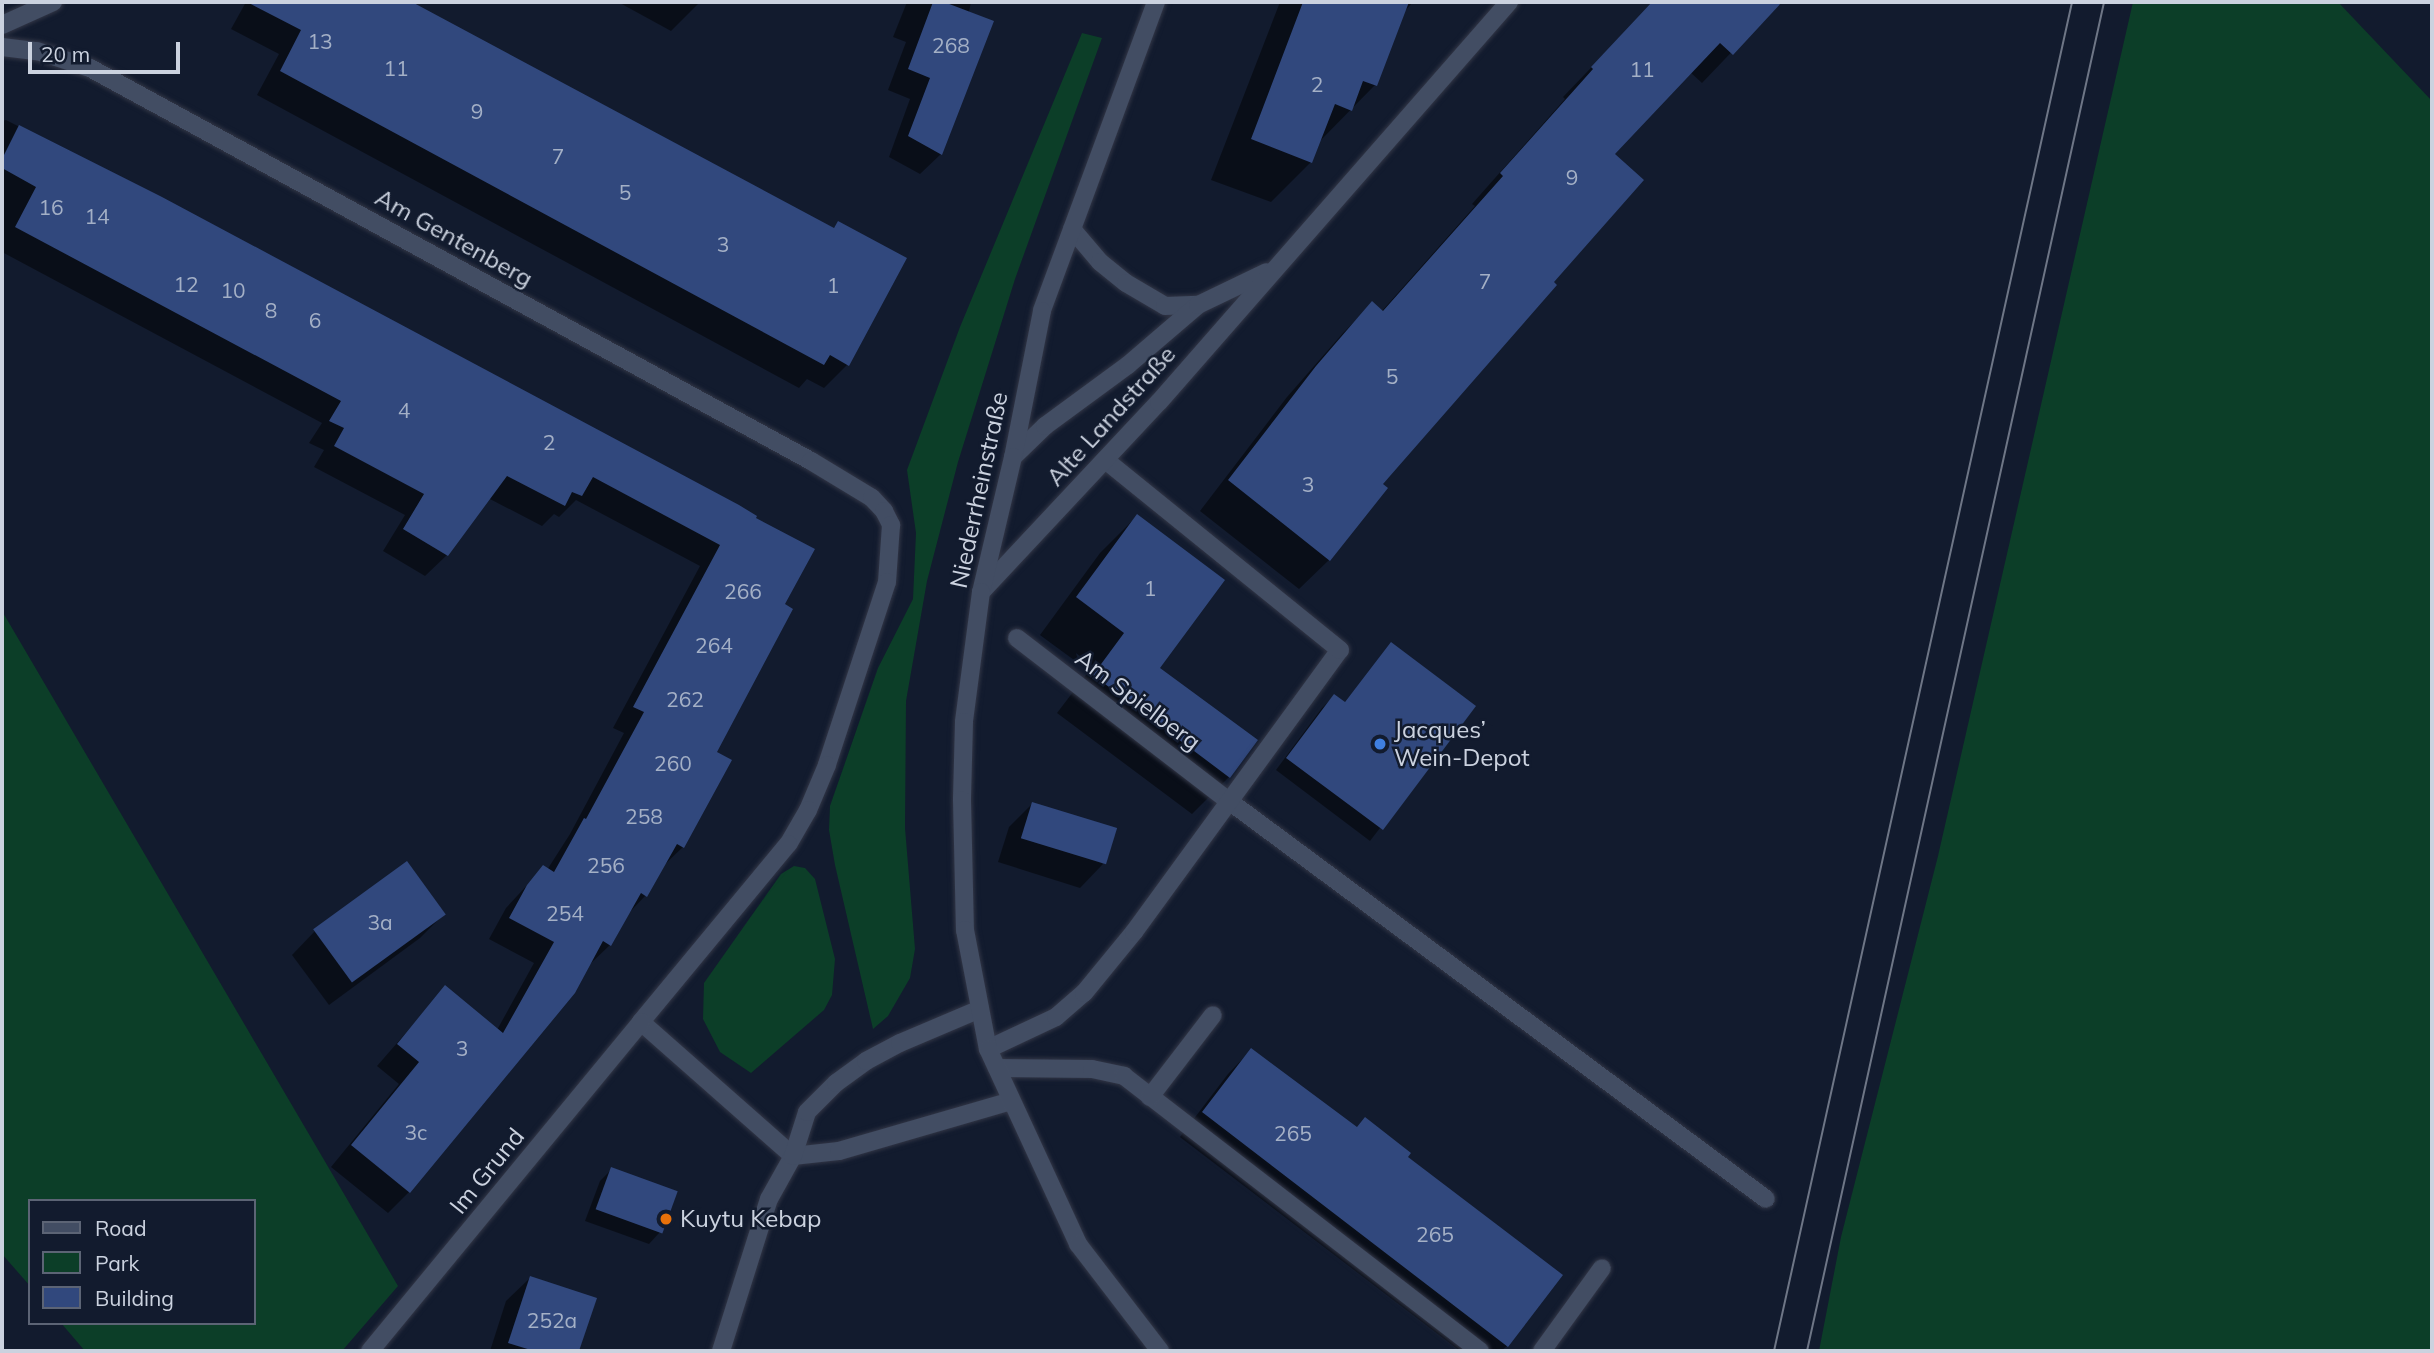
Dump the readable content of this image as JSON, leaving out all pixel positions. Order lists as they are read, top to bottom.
{
  "streets": {
    "street": [
      "Am Gentenberg",
      "Alte Landstraße",
      "Niederrheinstraße",
      "Am Spielberg",
      "Im Grund"
    ]
  },
  "crossings": [
    ["Am Gentenberg", "Im Grund"],
    ["Alte Landstraße", "Niederrheinstraße"]
  ],
  "places": ["Jacques’ Wein-Depot", "Kuytu Kebap"],
  "house_numbers": [
    "13",
    "268",
    "11",
    "11",
    "2",
    "9",
    "7",
    "9",
    "5",
    "16",
    "14",
    "3",
    "7",
    "12",
    "1",
    "10",
    "8",
    "6",
    "5",
    "4",
    "2",
    "3",
    "1",
    "266",
    "264",
    "262",
    "260",
    "258",
    "256",
    "254",
    "3a",
    "3",
    "3c",
    "265",
    "265",
    "252a"
  ],
  "legend": ["Road", "Park", "Building"],
  "scale_bar": "20 m"
}
